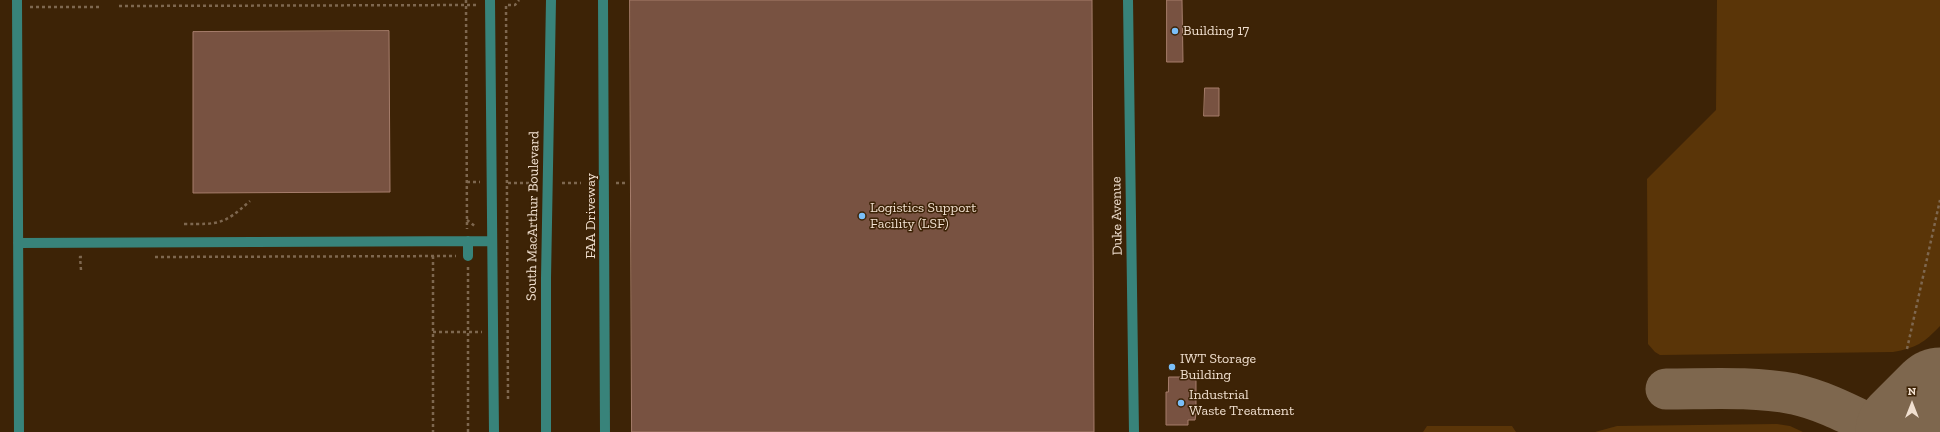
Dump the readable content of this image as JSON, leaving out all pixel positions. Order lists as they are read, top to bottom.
{
  "streets": {
    "street": ["South MacArthur Boulevard", "FAA Driveway", "Duke Avenue"]
  },
  "places": [
    "Building 17",
    "Logistics Support Facility (LSF)",
    "IWT Storage Building",
    "Industrial Waste Treatment"
  ],
  "north": "top"
}
